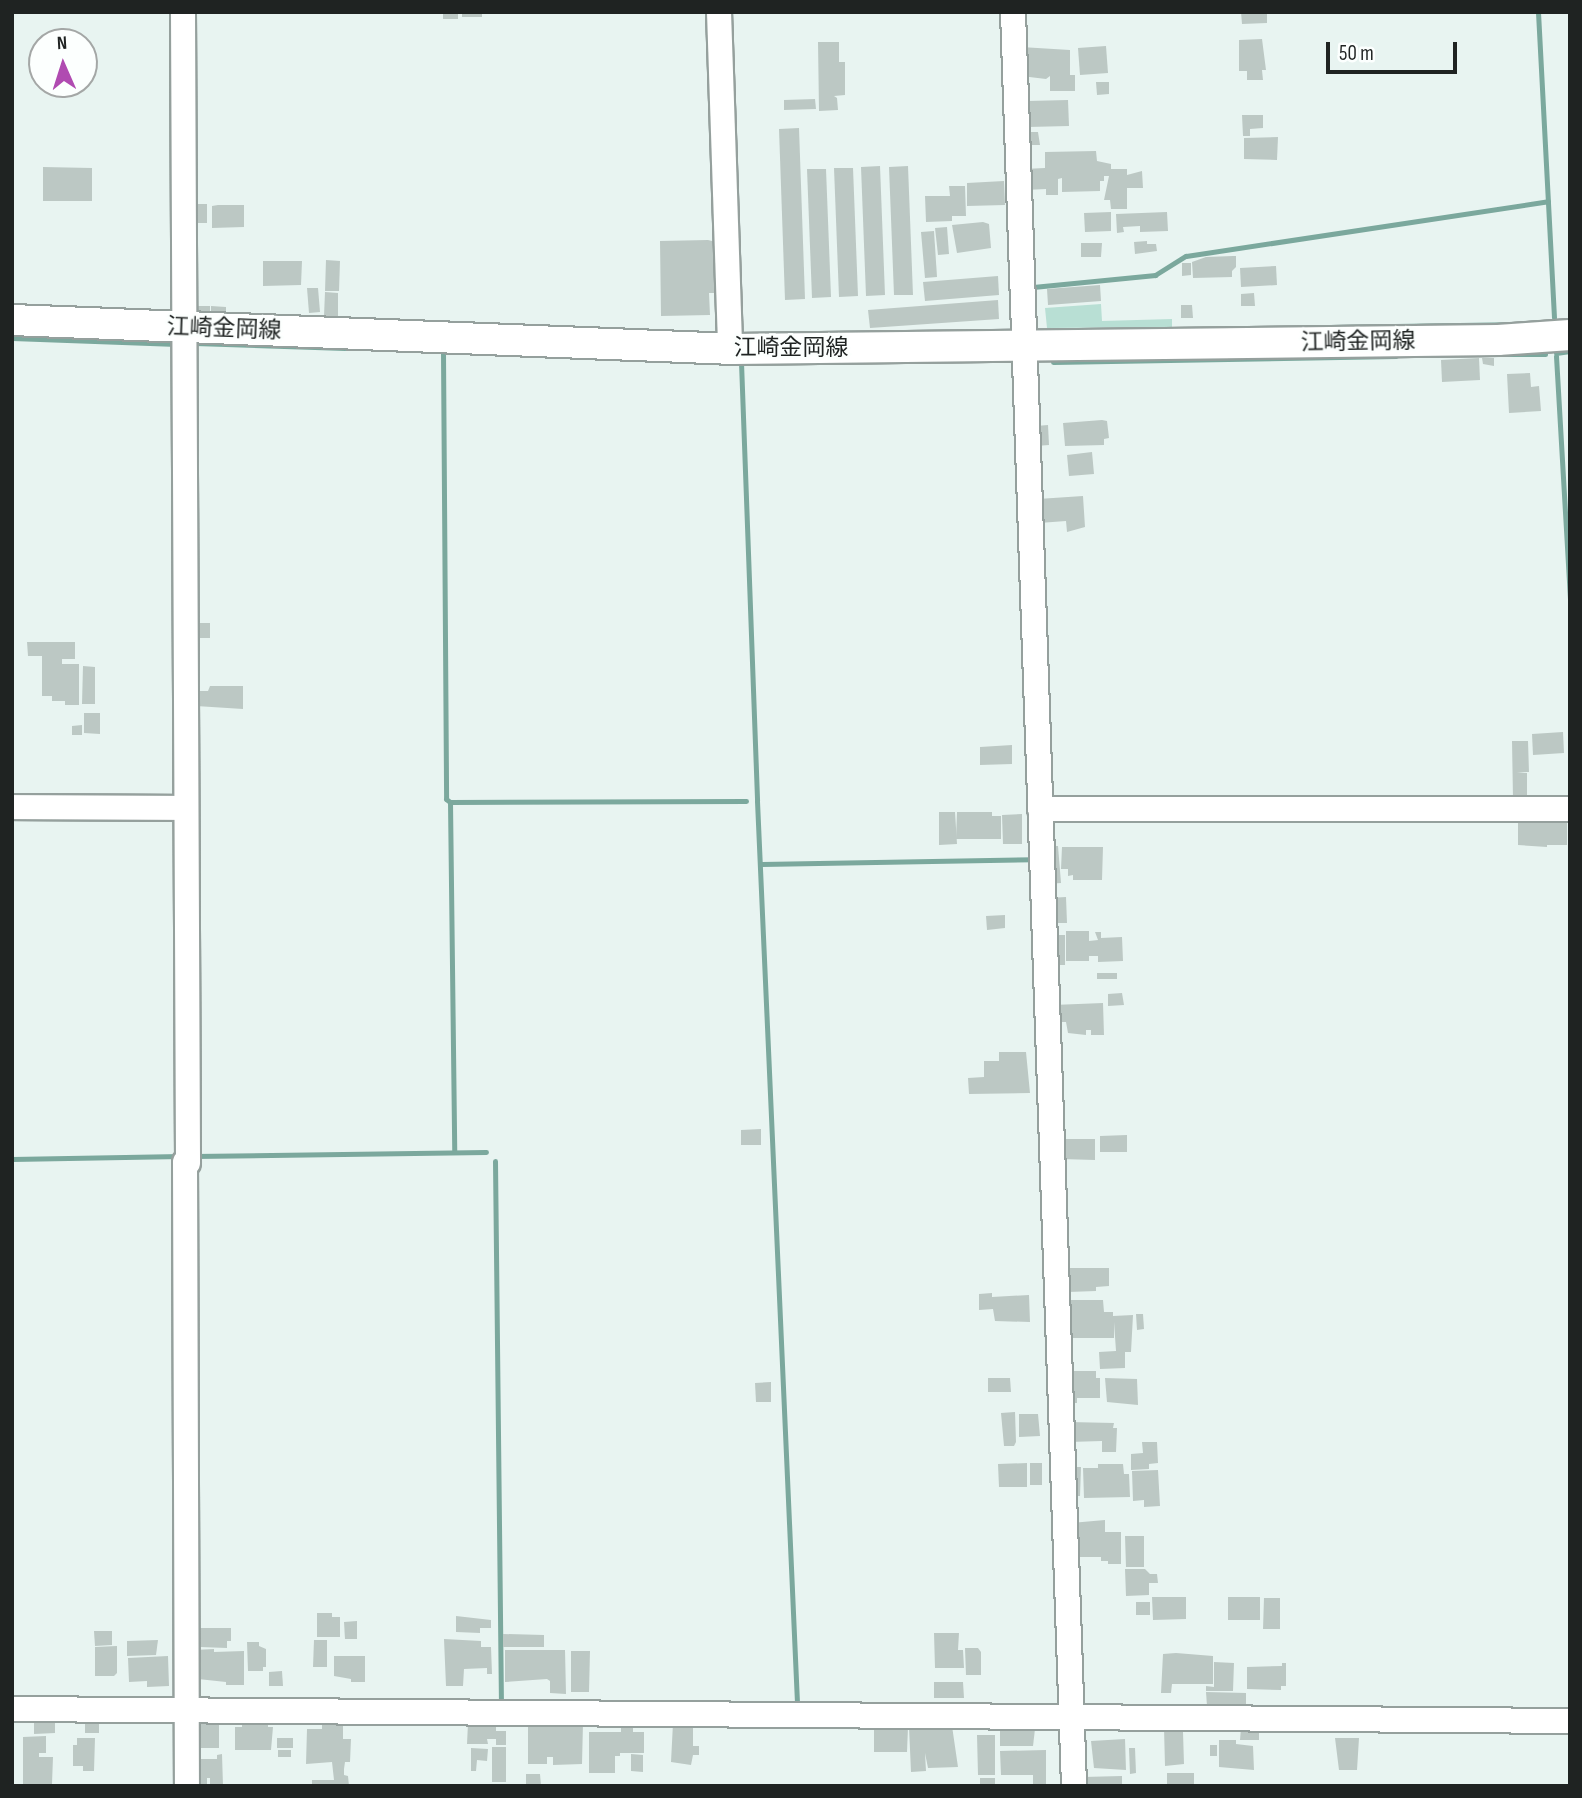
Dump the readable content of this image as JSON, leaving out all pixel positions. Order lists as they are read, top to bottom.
{
  "streets": {
    "main road": ["江崎金岡線"]
  },
  "scale_bar": "50 m",
  "north": "top"
}
